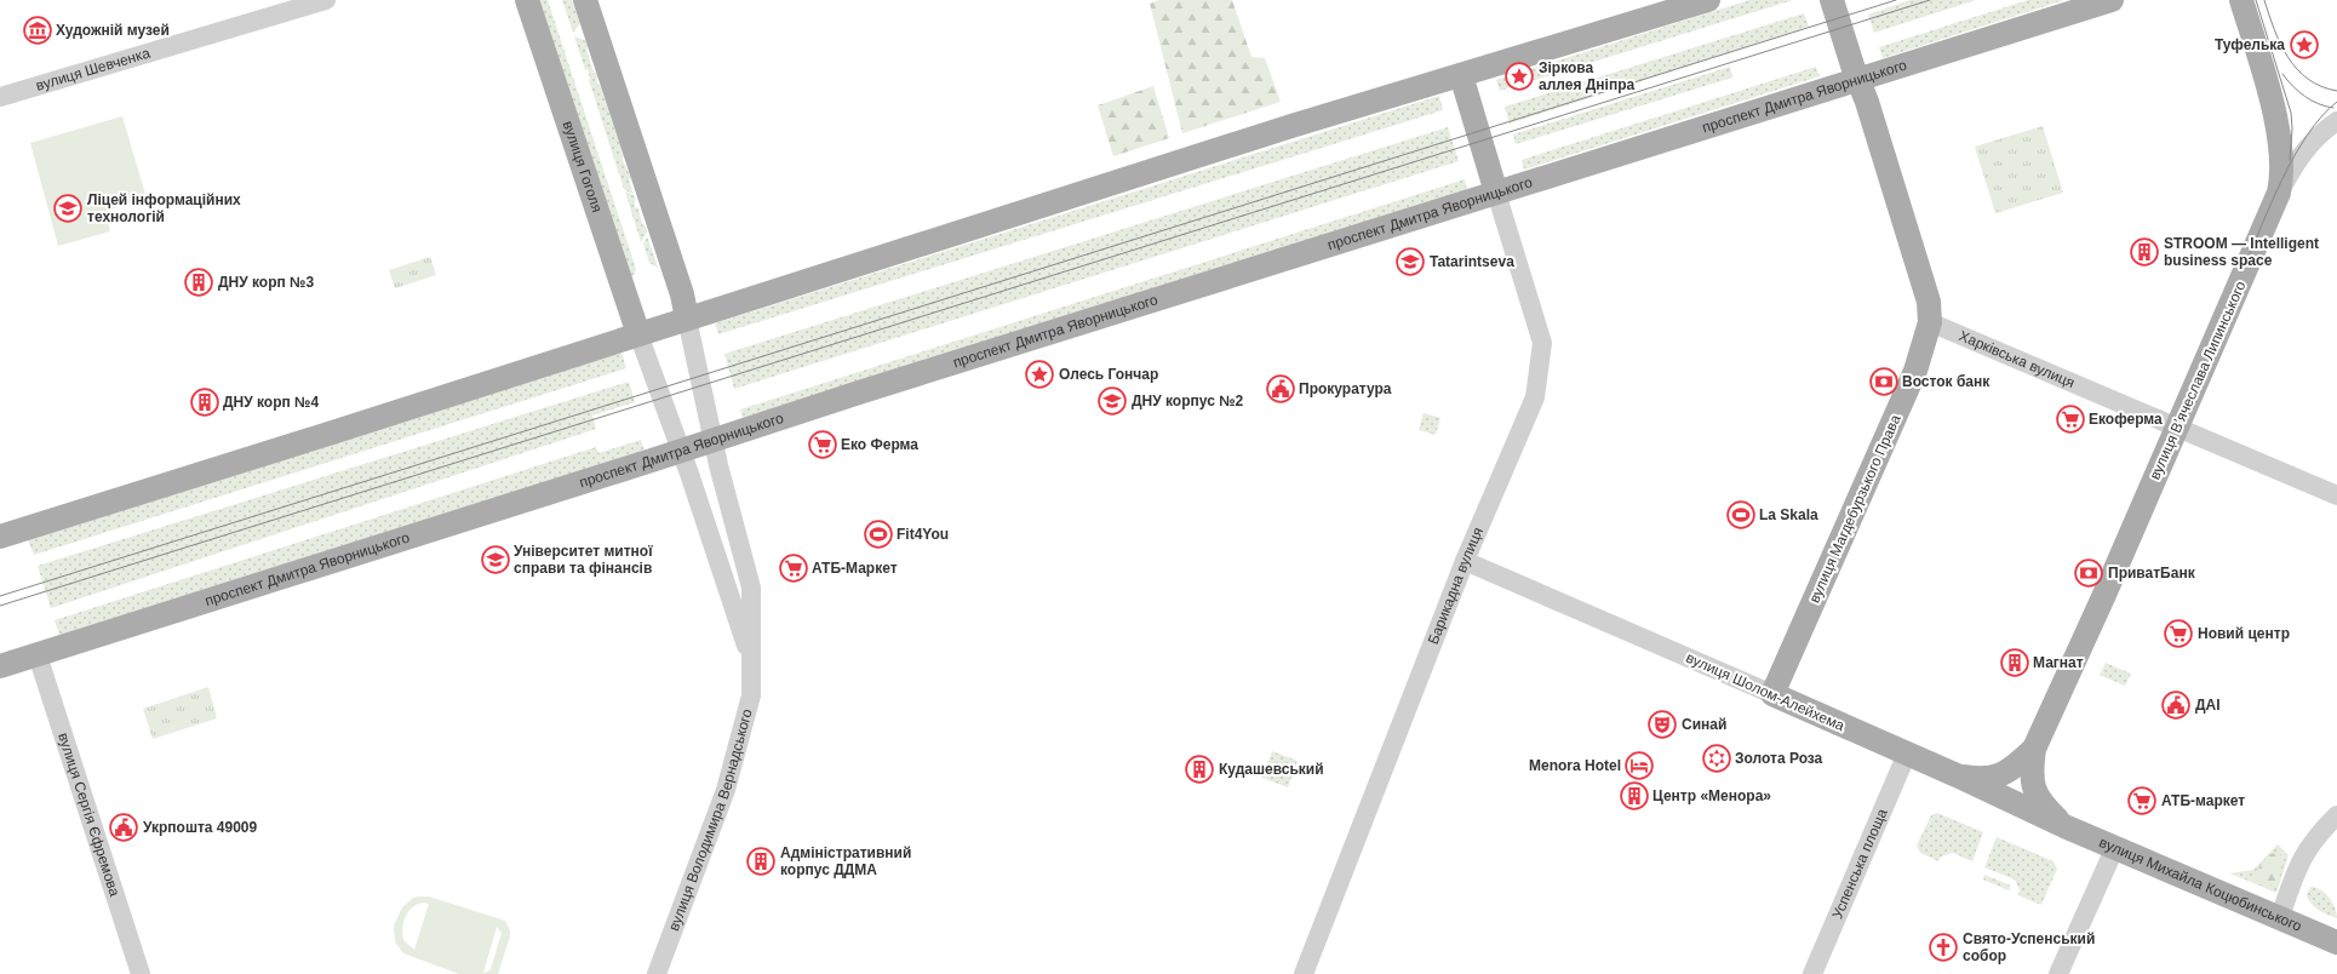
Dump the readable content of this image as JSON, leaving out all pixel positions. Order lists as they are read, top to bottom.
{
  "streets": {
    "main road": [
      "проспект Дмитра Яворницького",
      "вулиця Гоголя",
      "вулиця Вʼячеслава Липинського",
      "вулиця Магдебурзького Права",
      "вулиця Шолом-Алейхема",
      "вулиця Михайла Коцюбинського"
    ],
    "street": [
      "вулиця Шевченка",
      "Харківська вулиця",
      "Барикадна вулиця",
      "вулиця Сергія Єфремова",
      "вулиця Володимира Вернадського",
      "Успенська площа"
    ]
  },
  "crossings": [
    ["проспект Дмитра Яворницького", "Барикадна вулиця"],
    ["проспект Дмитра Яворницького", "вулиця Сергія Єфремова"],
    ["проспект Дмитра Яворницького", "вулиця Володимира Вернадського"],
    ["вулиця Гоголя", "вулиця Володимира Вернадського"],
    ["Харківська вулиця", "вулиця Вʼячеслава Липинського"],
    ["Харківська вулиця", "вулиця Магдебурзького Права"],
    ["вулиця Вʼячеслава Липинського", "вулиця Шолом-Алейхема"],
    ["вулиця Вʼячеслава Липинського", "вулиця Михайла Коцюбинського"],
    ["вулиця Магдебурзького Права", "вулиця Шолом-Алейхема"],
    ["Барикадна вулиця", "вулиця Шолом-Алейхема"],
    ["вулиця Шолом-Алейхема", "Успенська площа"],
    ["вулиця Шолом-Алейхема", "вулиця Михайла Коцюбинського"]
  ],
  "places": {
    "museum": ["Художній музей"],
    "place": ["Туфелька", "Зіркова аллея Дніпра", "Олесь Гончар"],
    "school or university": [
      "Ліцей інформаційних технологій",
      "Tatarintseva",
      "ДНУ корпус №2",
      "Університет митної справи та фінансів"
    ],
    "building": [
      "STROOM — Intelligent business space",
      "ДНУ корп №3",
      "ДНУ корп №4",
      "Магнат",
      "Кудашевський",
      "Центр «Менора»",
      "Адміністративний корпус ДДМА"
    ],
    "bank": ["Восток банк", "ПриватБанк"],
    "public building": ["Прокуратура", "ДАІ", "Укрпошта 49009"],
    "supermarket": [
      "Екоферма",
      "Еко Ферма",
      "АТБ-Маркет",
      "Новий центр",
      "АТБ-маркет"
    ],
    "sports": ["La Skala", "Fit4You"],
    "theatre": ["Синай"],
    "synagogue": ["Золота Роза"],
    "hotel": ["Menora Hotel"],
    "church": ["Свято-Успенський собор"]
  }
}
